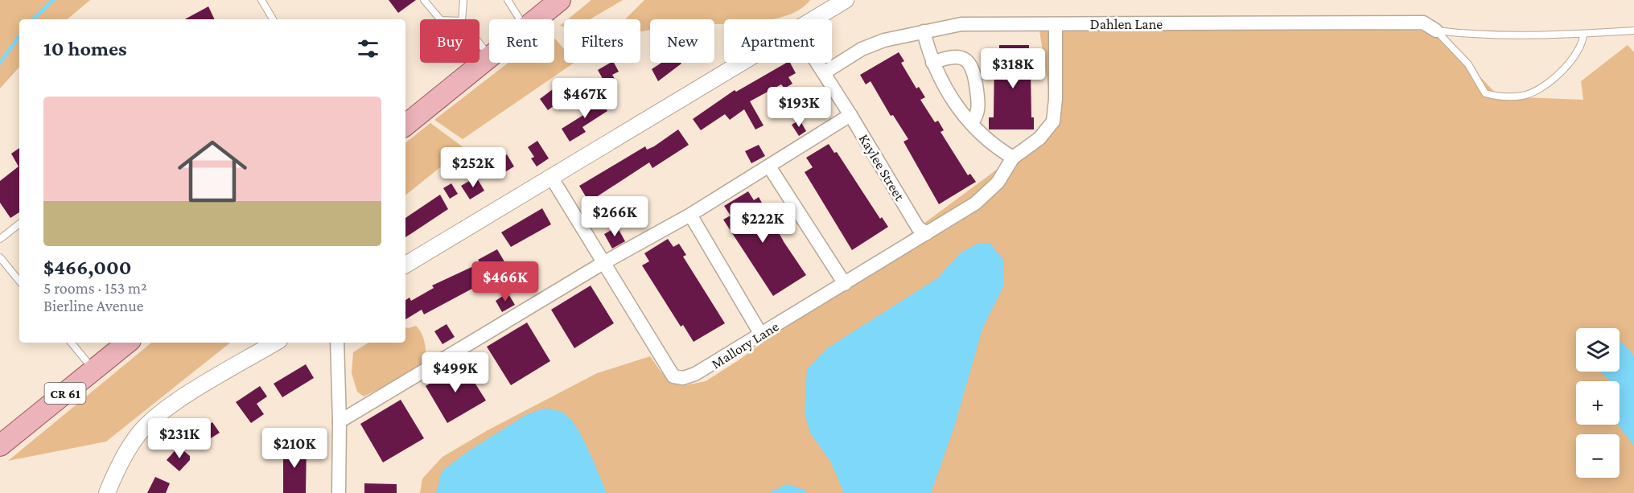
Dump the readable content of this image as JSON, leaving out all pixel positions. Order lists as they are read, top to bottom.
{
  "streets": {
    "main road": ["CR 61"],
    "street": ["Dahlen Lane", "Kaylee Street", "Mallory Lane"]
  },
  "crossings": [
    ["Dahlen Lane", "Kaylee Street"],
    ["Kaylee Street", "Mallory Lane"]
  ],
  "page": {
    "chip": [
      "Buy",
      "Rent",
      "Filters",
      "New",
      "Apartment"
    ],
    "heading": "10 homes",
    "price": [
      "$318K",
      "$467K",
      "$193K",
      "$252K",
      "$266K",
      "$222K",
      "$466K",
      "$499K",
      "$231K",
      "$210K"
    ],
    "list": [
      {
        "name": "$466,000",
        "note": "5 rooms · 153 m² · Bierline Avenue"
      }
    ],
    "map_buttons": ["+", "−"]
  }
}
